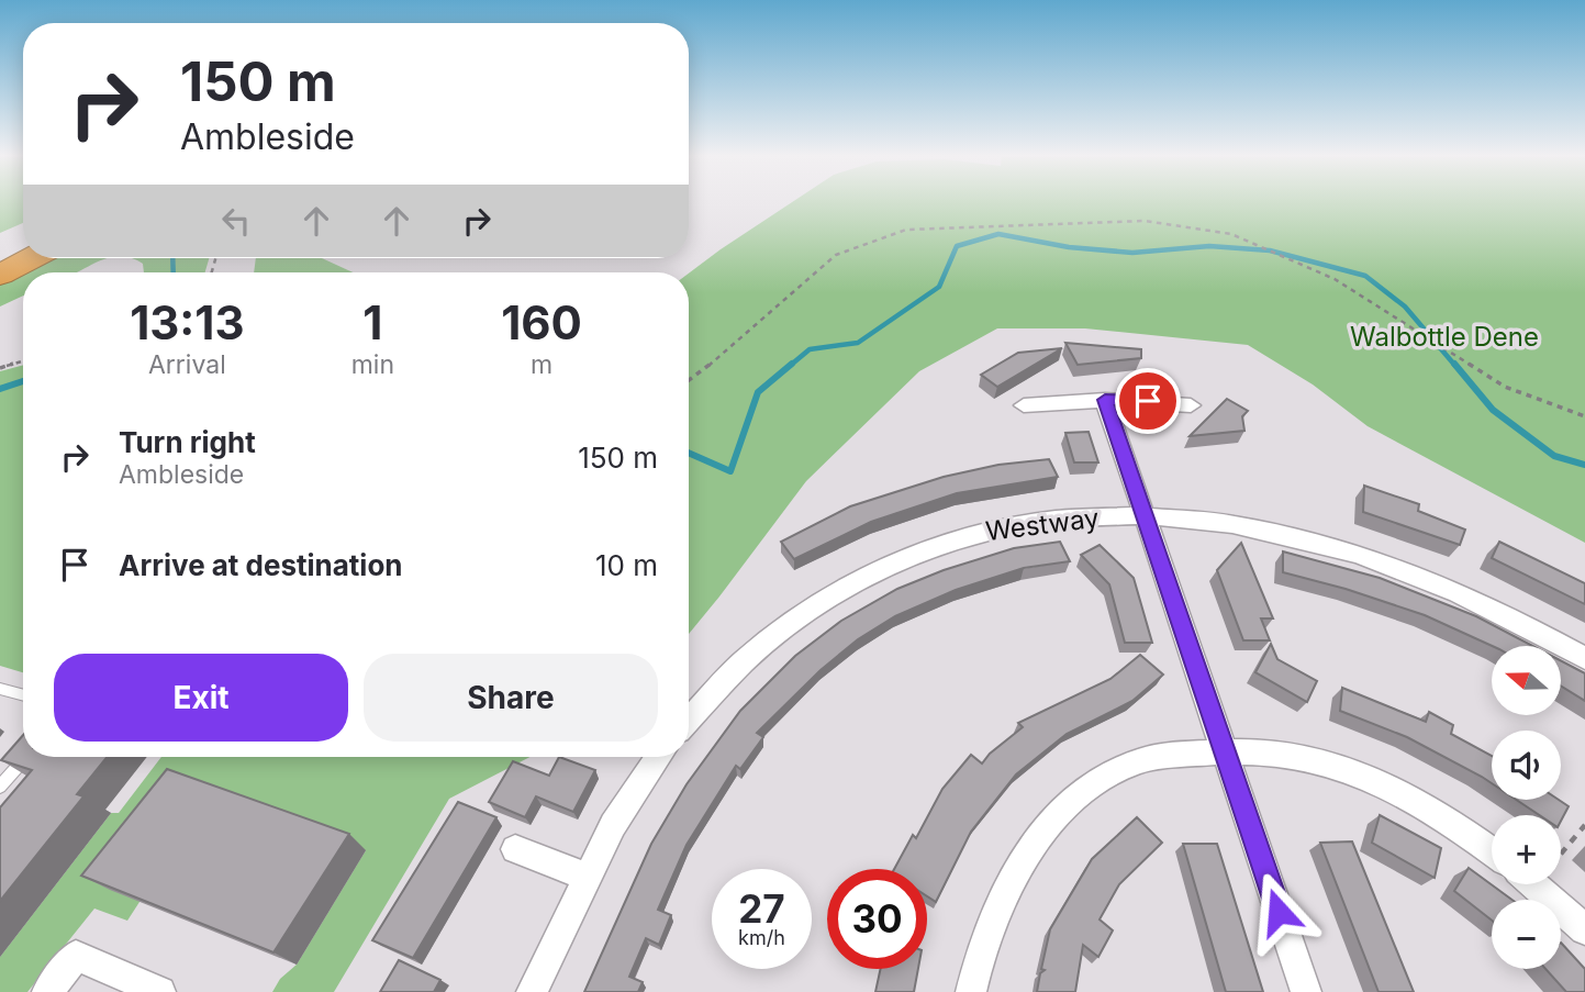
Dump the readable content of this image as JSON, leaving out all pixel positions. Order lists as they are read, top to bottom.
{
  "streets": {
    "street": ["Westway"]
  },
  "parks": ["Walbottle Dene"],
  "north": "left",
  "page": {
    "turn": ["150 m", "Ambleside"],
    "eta": [
      "13:13",
      "Arrival",
      "1",
      "min",
      "160",
      "m"
    ],
    "list": [
      {
        "name": "Turn right",
        "note": "Ambleside",
        "value": "150 m"
      },
      {
        "name": "Arrive at destination",
        "value": "10 m"
      }
    ],
    "buttons": ["Exit", "Share"],
    "map_buttons": ["+", "−"],
    "speed": "27 km/h",
    "limit": "30"
  }
}
